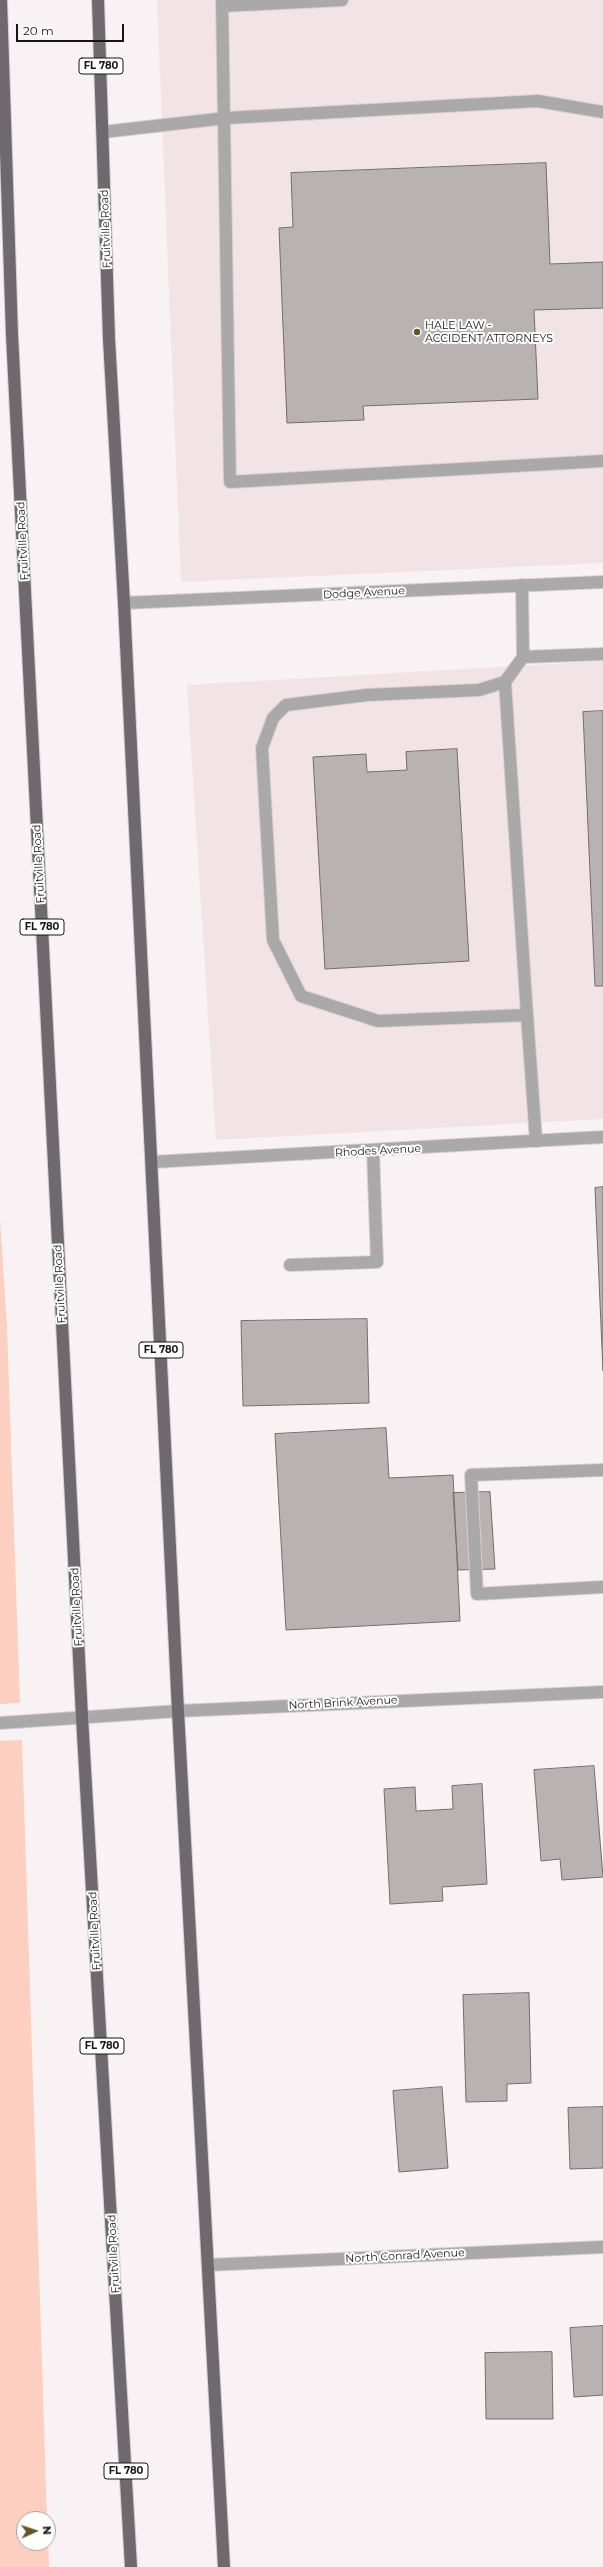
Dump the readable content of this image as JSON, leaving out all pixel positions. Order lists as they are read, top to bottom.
{
  "streets": {
    "main road": ["FL 780", "Fruitville Road"],
    "street": [
      "Dodge Avenue",
      "Rhodes Avenue",
      "North Brink Avenue",
      "North Conrad Avenue"
    ]
  },
  "crossings": [
    ["Fruitville Road", "Dodge Avenue"],
    ["Fruitville Road", "Rhodes Avenue"],
    ["Fruitville Road", "North Brink Avenue"],
    ["Fruitville Road", "North Conrad Avenue"]
  ],
  "places": ["HALE LAW - ACCIDENT ATTORNEYS"],
  "scale_bar": "20 m",
  "north": "right"
}
